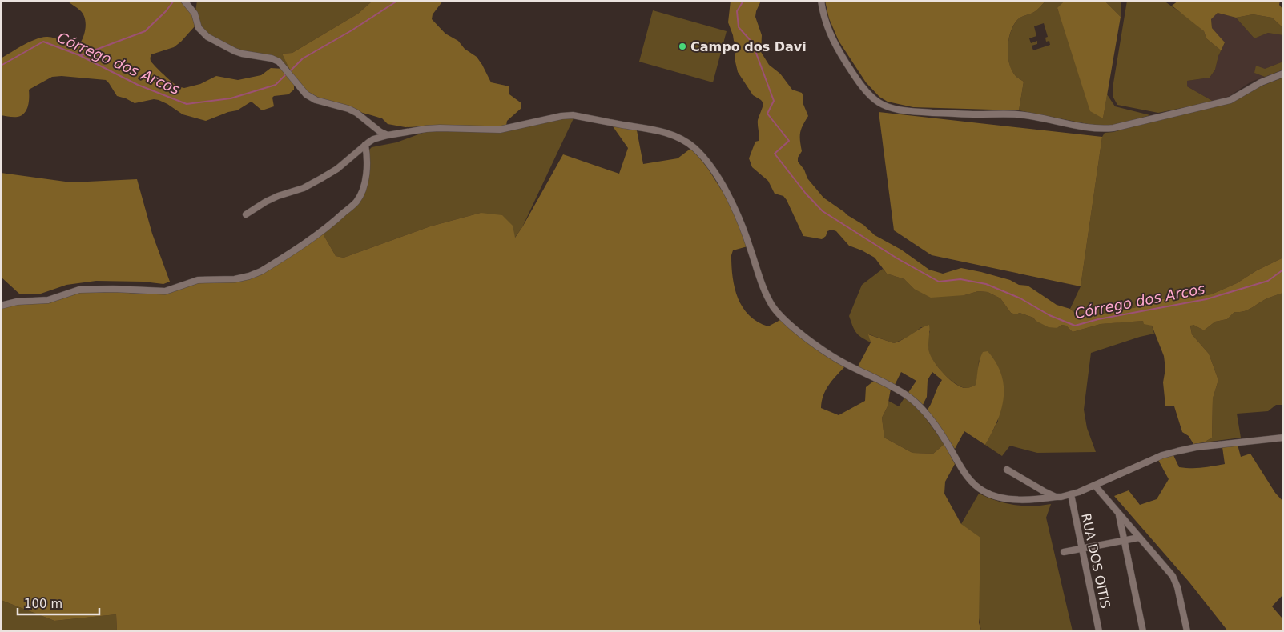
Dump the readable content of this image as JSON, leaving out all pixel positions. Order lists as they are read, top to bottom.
{
  "streets": {
    "street": ["RUA DOS OITIS"]
  },
  "water": ["Córrego dos Arcos"],
  "places": ["Campo dos Davi"],
  "scale_bar": "100 m"
}
